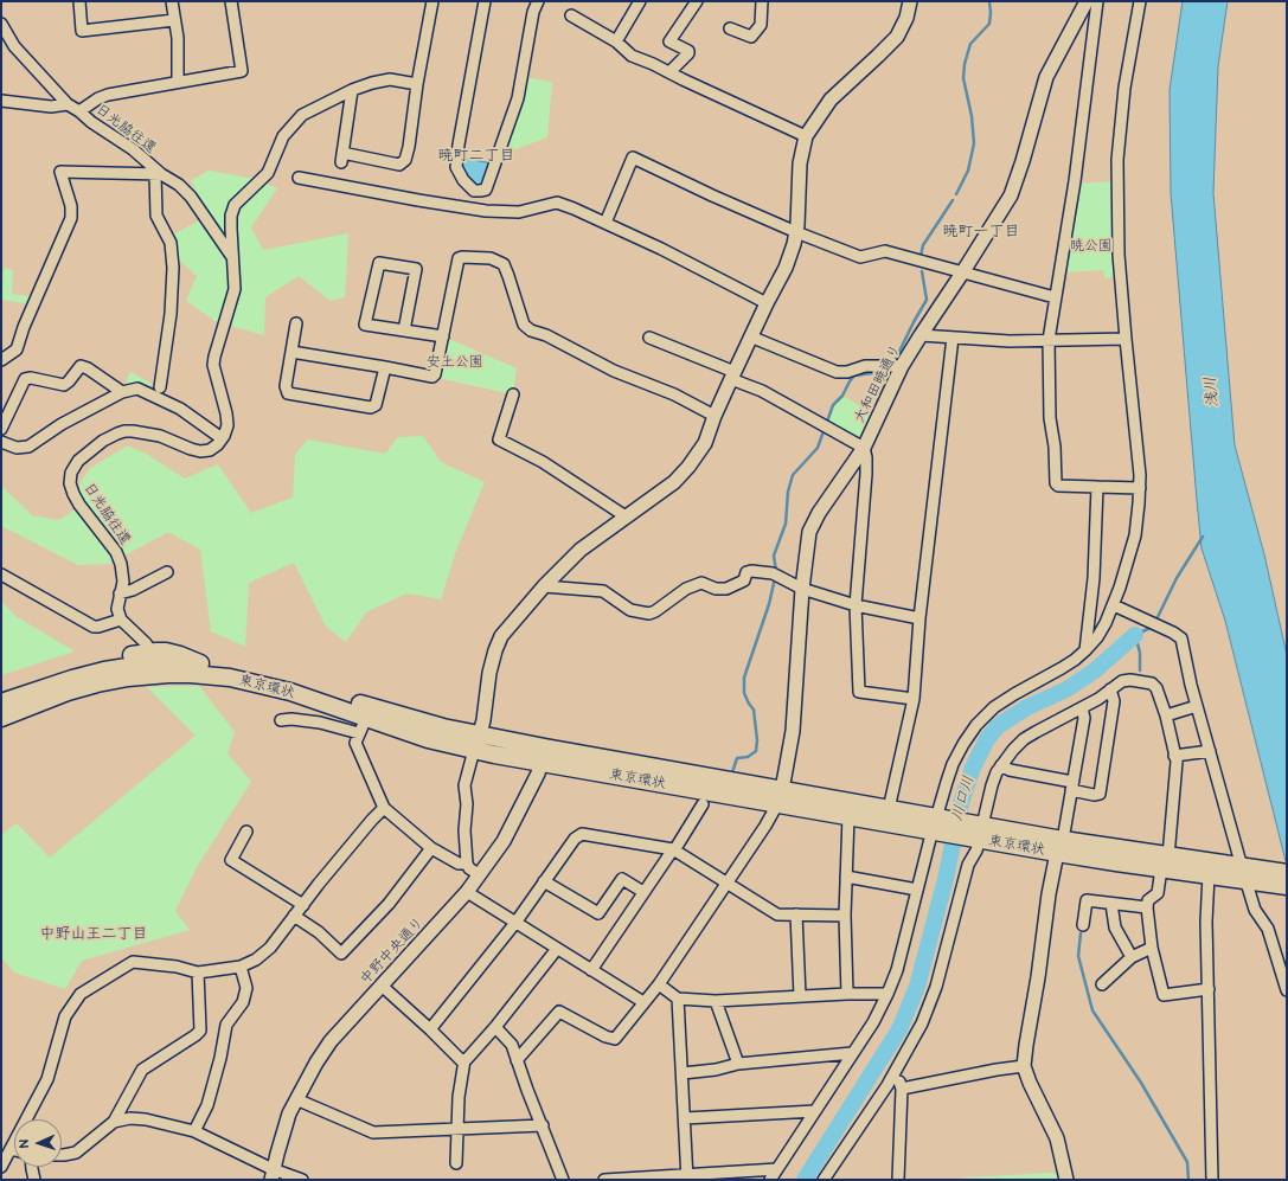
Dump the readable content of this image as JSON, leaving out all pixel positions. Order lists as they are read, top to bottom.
{
  "streets": {
    "highway": ["東京環状"],
    "street": ["日光脇往還", "大和田暁通り", "中野中央通り"]
  },
  "crossings": [
    ["大和田暁通り", "東京環状"],
    ["東京環状", "中野中央通り"]
  ],
  "districts": ["暁町二丁目", "暁町一丁目", "中野山王二丁目"],
  "water": ["浅川", "川口川"],
  "parks": ["暁公園", "安土公園"],
  "north": "left"
}
